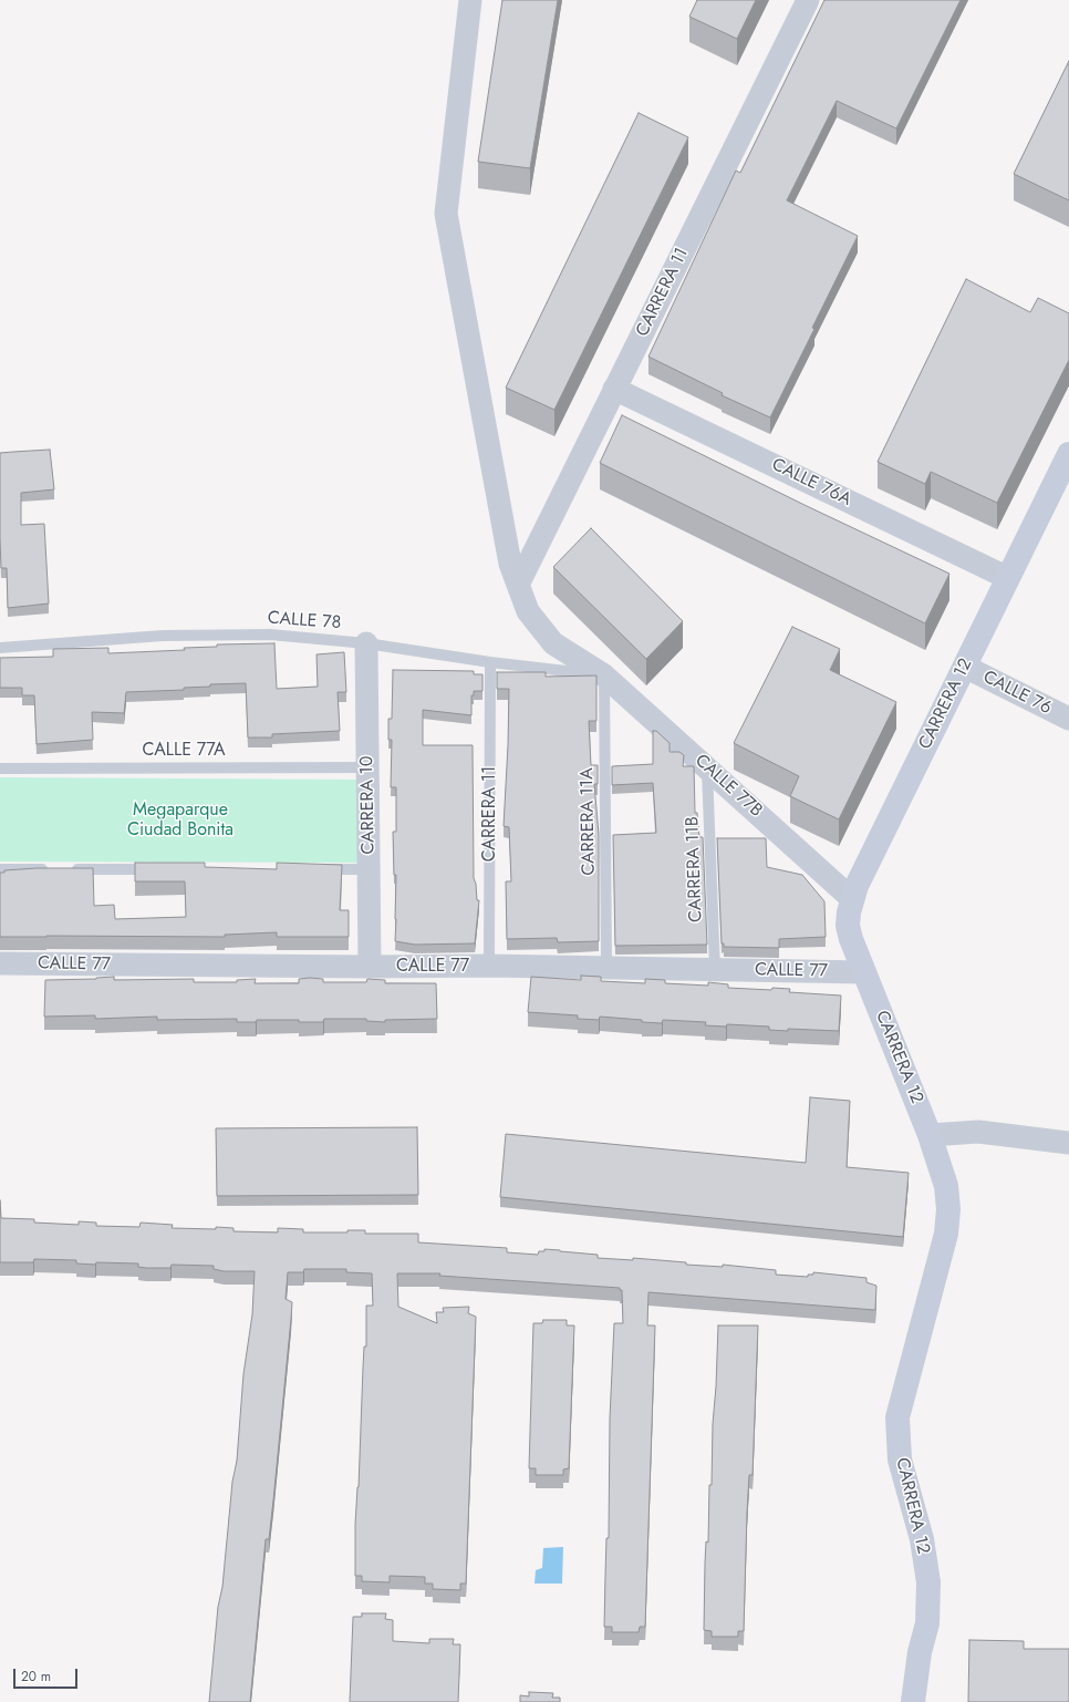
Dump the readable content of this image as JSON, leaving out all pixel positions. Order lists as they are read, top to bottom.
{
  "streets": {
    "main road": ["CARRERA 12"],
    "street": [
      "CARRERA 11",
      "CALLE 76A",
      "CALLE 76",
      "CALLE 77B",
      "CARRERA 10",
      "CALLE 77"
    ],
    "lane": [
      "CALLE 78",
      "CALLE 77A",
      "CARRERA 11A",
      "CARRERA 11B"
    ]
  },
  "crossings": [
    ["CARRERA 11", "CALLE 76A"],
    ["CARRERA 11", "CALLE 78"],
    ["CARRERA 11", "CALLE 77B"],
    ["CARRERA 11", "CALLE 77"],
    ["CALLE 76A", "CARRERA 12"],
    ["CALLE 78", "CALLE 77B"],
    ["CALLE 78", "CARRERA 10"],
    ["CALLE 78", "CARRERA 11A"],
    ["CALLE 76", "CARRERA 12"],
    ["CARRERA 12", "CALLE 77B"],
    ["CARRERA 12", "CALLE 77"],
    ["CALLE 77A", "CARRERA 10"],
    ["CALLE 77B", "CARRERA 11A"],
    ["CALLE 77B", "CARRERA 11B"],
    ["CARRERA 10", "CALLE 77"],
    ["CARRERA 11A", "CALLE 77"],
    ["CARRERA 11B", "CALLE 77"]
  ],
  "parks": ["Megaparque Ciudad Bonita"],
  "scale_bar": "20 m"
}
